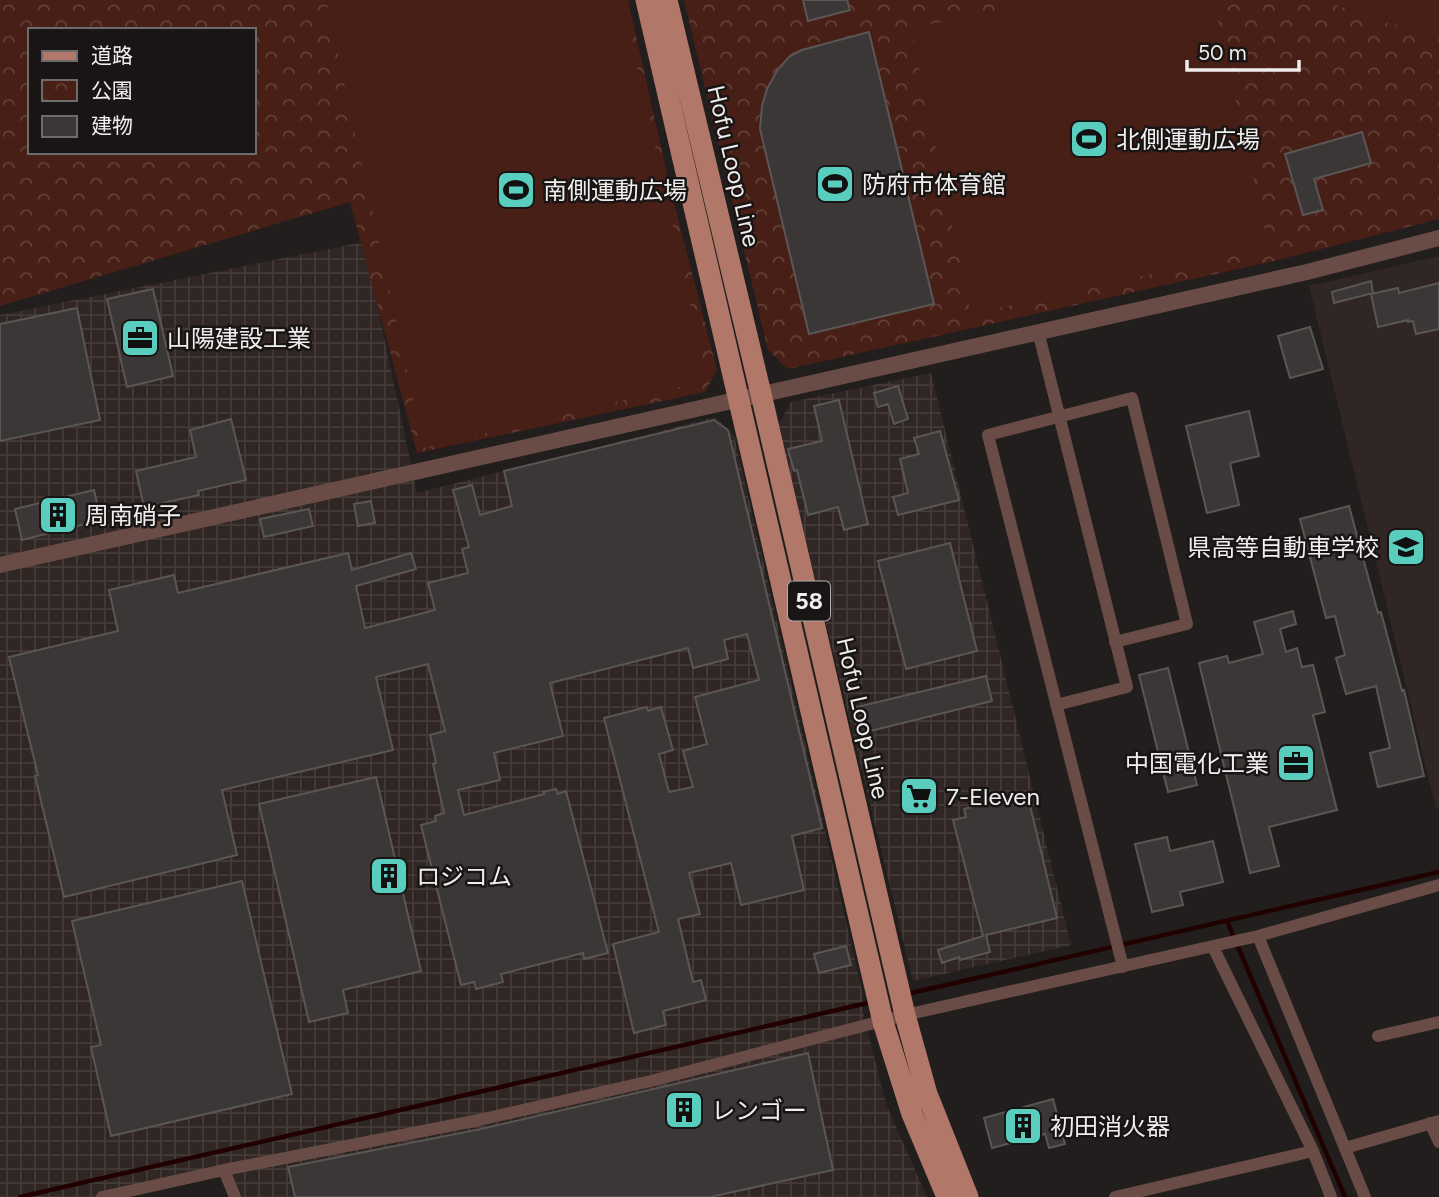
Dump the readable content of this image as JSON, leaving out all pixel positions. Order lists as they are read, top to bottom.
{
  "streets": {
    "main road": ["Hofu Loop Line", "58"]
  },
  "places": {
    "sports": ["北側運動広場", "防府市体育館", "南側運動広場"],
    "office": ["山陽建設工業", "中国電化工業"],
    "building": [
      "周南硝子",
      "ロジコム",
      "レンゴー",
      "初田消火器"
    ],
    "school or university": ["県高等自動車学校"],
    "supermarket": ["7-Eleven"]
  },
  "legend": ["道路", "公園", "建物"],
  "scale_bar": "50 m"
}
